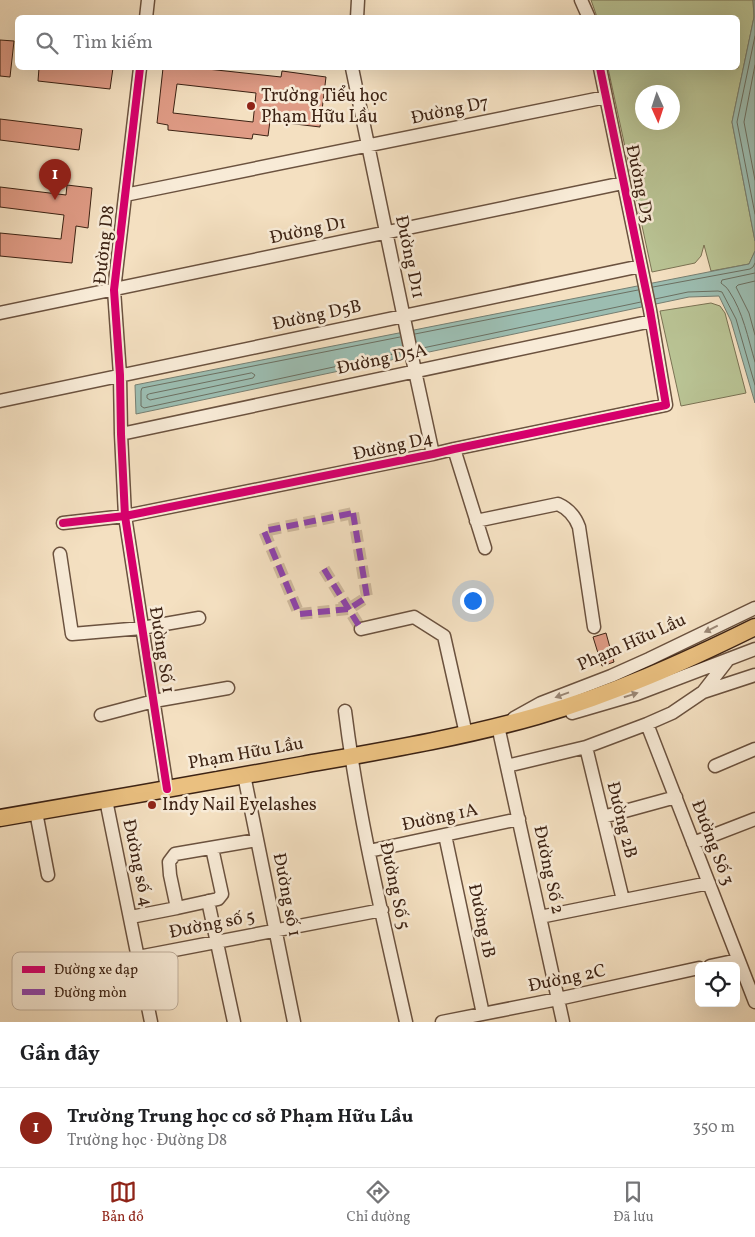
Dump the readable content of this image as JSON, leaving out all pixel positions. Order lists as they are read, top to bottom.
{
  "streets": {
    "main road": ["Phạm Hữu Lầu"],
    "street": [
      "Đường D7",
      "Đường D3",
      "Đường D1",
      "Đường D8",
      "Đường D11",
      "Đường D5B",
      "Đường D5A",
      "Đường D4",
      "Đường Số 1",
      "Đường 1A",
      "Đường 2B",
      "Đường Số 3",
      "Đường số 4",
      "Đường Số 2",
      "Đường Số 5",
      "Đường số 1",
      "Đường 1B",
      "Đường số 5",
      "Đường 2C"
    ]
  },
  "crossings": [
    ["Đường D7", "Đường D3"],
    ["Đường D7", "Đường D8"],
    ["Đường D7", "Đường D11"],
    ["Đường D3", "Đường D1"],
    ["Đường D3", "Đường D5B"],
    ["Đường D3", "Đường D5A"],
    ["Đường D3", "Đường D4"],
    ["Đường D1", "Đường D8"],
    ["Đường D1", "Đường D11"],
    ["Đường D8", "Đường D5B"],
    ["Đường D8", "Đường D5A"],
    ["Đường D8", "Đường D4"],
    ["Đường D8", "Đường Số 1"],
    ["Đường D11", "Đường D5B"],
    ["Đường D11", "Đường D5A"],
    ["Đường D11", "Đường D4"],
    ["Đường D5A", "Đường D4"],
    ["Đường D4", "Đường Số 1"],
    ["Phạm Hữu Lầu", "Đường Số 1"],
    ["Phạm Hữu Lầu", "Đường số 4"],
    ["Phạm Hữu Lầu", "Đường Số 2"],
    ["Phạm Hữu Lầu", "Đường Số 5"],
    ["Phạm Hữu Lầu", "Đường số 1"],
    ["Đường 1A", "Đường Số 2"],
    ["Đường 1A", "Đường Số 5"],
    ["Đường 1A", "Đường 1B"],
    ["Đường Số 2", "Đường 2C"],
    ["Đường Số 5", "Đường số 5"],
    ["Đường số 1", "Đường số 5"],
    ["Đường 1B", "Đường 2C"]
  ],
  "places": ["Trường Tiểu học Phạm Hữu Lầu", "Indy Nail Eyelashes"],
  "legend": ["Đường xe đạp", "Đường mòn"],
  "north": "bottom",
  "page": {
    "search": "Tìm kiếm",
    "pins": "1",
    "heading": "Gần đây",
    "list": [
      {
        "mark": "1",
        "name": "Trường Trung học cơ sở Phạm Hữu Lầu",
        "note": "Trường học · Đường D8",
        "value": "350 m"
      }
    ],
    "nav": ["Bản đồ", "Chỉ đường", "Đã lưu"]
  }
}
